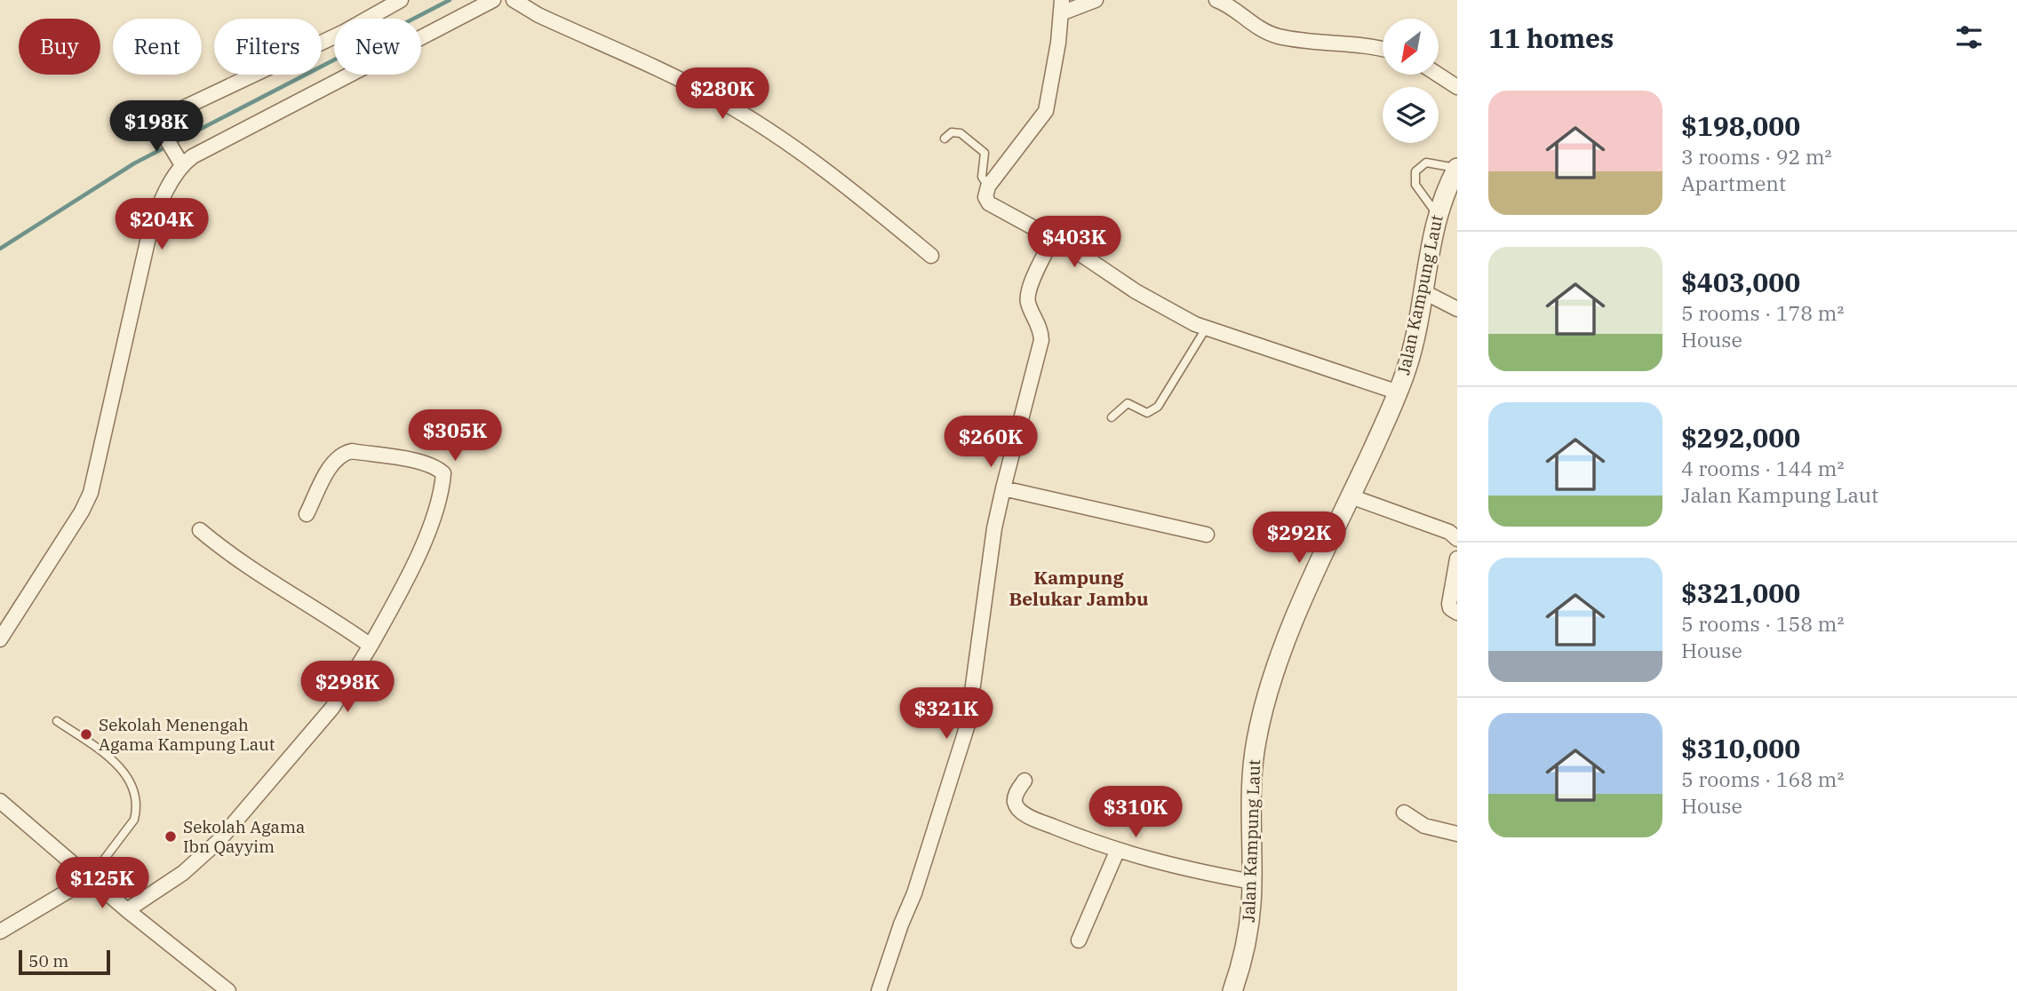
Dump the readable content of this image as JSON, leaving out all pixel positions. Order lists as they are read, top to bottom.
{
  "streets": {
    "street": ["Jalan Kampung Laut"]
  },
  "districts": ["Kampung Belukar Jambu"],
  "places": ["Sekolah Menengah Agama Kampung Laut", "Sekolah Agama Ibn Qayyim"],
  "scale_bar": "50 m",
  "north": "bottom left",
  "page": {
    "heading": "11 homes",
    "chip": [
      "Buy",
      "Rent",
      "Filters",
      "New"
    ],
    "price": [
      "$280K",
      "$198K",
      "$204K",
      "$403K",
      "$305K",
      "$260K",
      "$292K",
      "$298K",
      "$321K",
      "$310K",
      "$125K"
    ],
    "list": [
      {
        "name": "$198,000",
        "note": "3 rooms · 92 m² · Apartment"
      },
      {
        "name": "$403,000",
        "note": "5 rooms · 178 m² · House"
      },
      {
        "name": "$292,000",
        "note": "4 rooms · 144 m² · Jalan Kampung Laut"
      },
      {
        "name": "$321,000",
        "note": "5 rooms · 158 m² · House"
      },
      {
        "name": "$310,000",
        "note": "5 rooms · 168 m² · House"
      }
    ],
    "scale": "50 m"
  }
}
